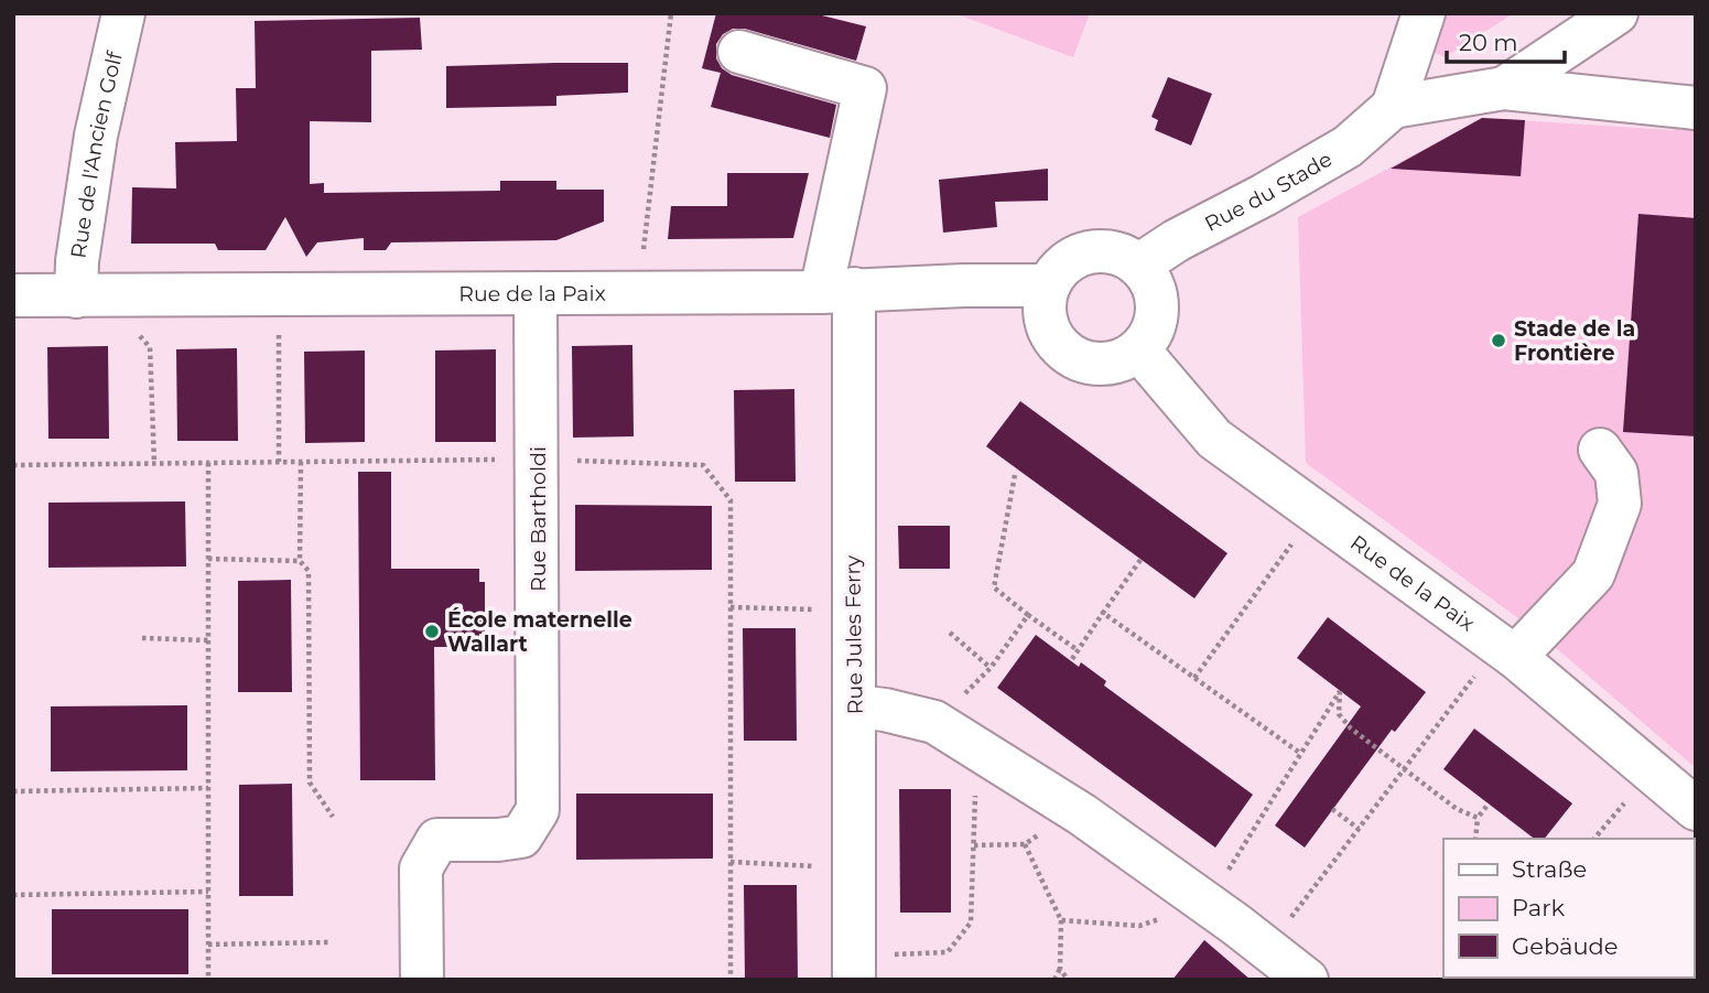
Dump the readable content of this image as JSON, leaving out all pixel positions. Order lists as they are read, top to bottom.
{
  "streets": {
    "street": [
      "Rue de l'Ancien Golf",
      "Rue du Stade",
      "Rue de la Paix",
      "Rue Bartholdi",
      "Rue Jules Ferry"
    ]
  },
  "crossings": [
    ["Rue de l'Ancien Golf", "Rue de la Paix"],
    ["Rue du Stade", "Rue de la Paix"],
    ["Rue de la Paix", "Rue Bartholdi"],
    ["Rue de la Paix", "Rue Jules Ferry"]
  ],
  "places": ["Stade de la Frontière", "École maternelle Wallart"],
  "legend": ["Straße", "Park", "Gebäude"],
  "scale_bar": "20 m"
}
